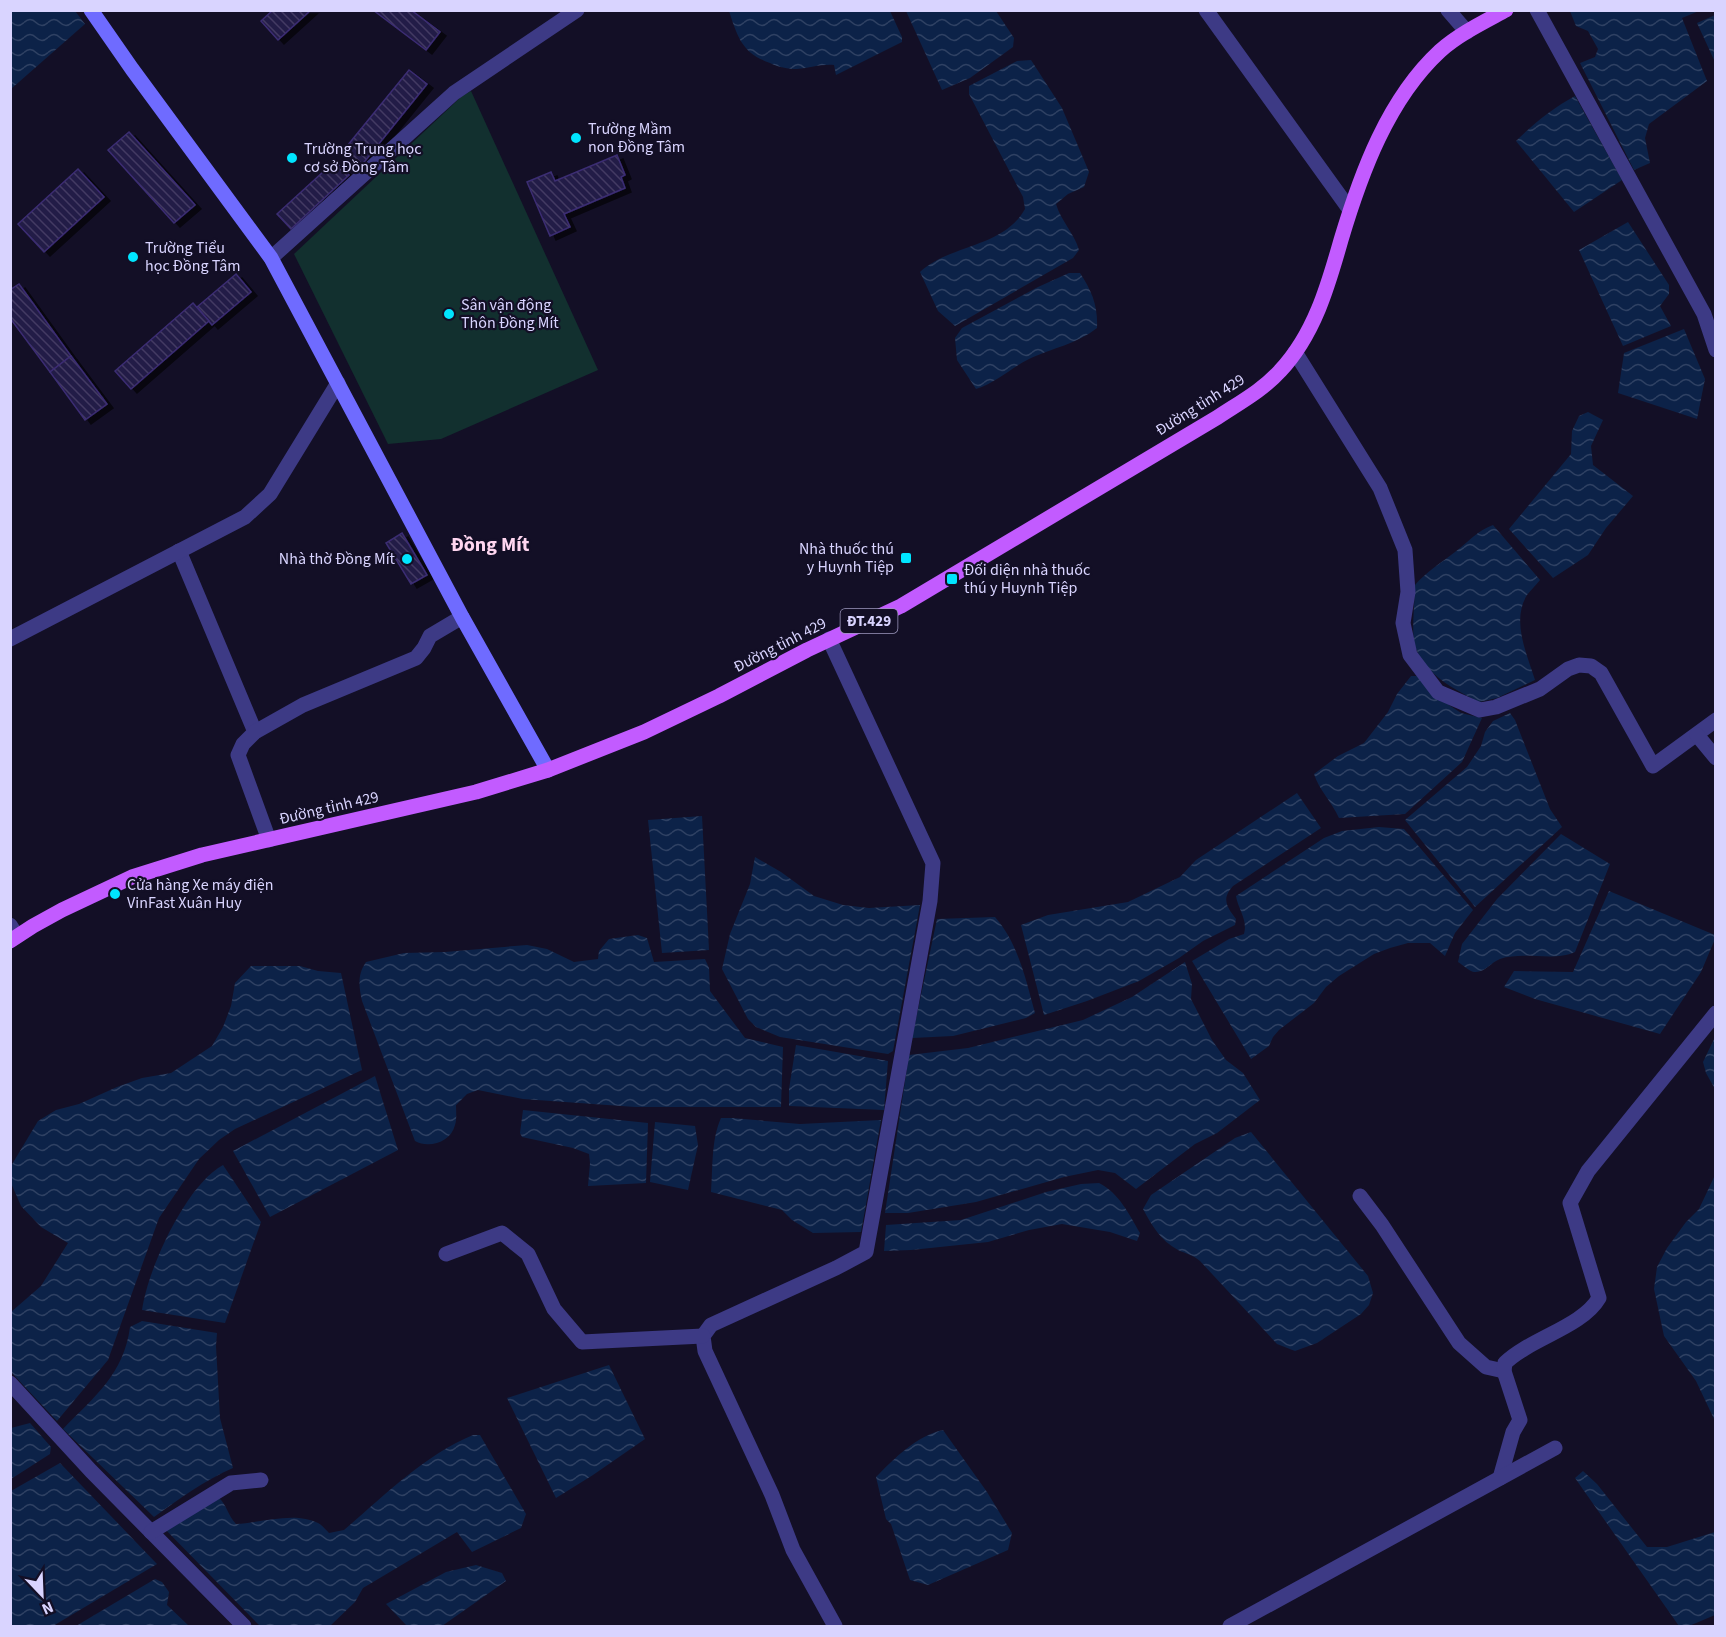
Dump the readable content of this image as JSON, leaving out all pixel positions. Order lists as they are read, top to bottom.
{
  "streets": {
    "main road": ["Đường tỉnh 429", "ĐT.429"]
  },
  "districts": ["Đồng Mít"],
  "places": {
    "other": [
      "Trường Mầm non Đồng Tâm",
      "Trường Trung học cơ sở Đồng Tâm",
      "Trường Tiểu học Đồng Tâm",
      "Sân vận động Thôn Đồng Mít",
      "Nhà thờ Đồng Mít",
      "Cửa hàng Xe máy điện VinFast Xuân Huy"
    ],
    "transit": ["Nhà thuốc thú y Huynh Tiệp", "Đối diện nhà thuốc thú y Huynh Tiệp"]
  },
  "north": "bottom right"
}
